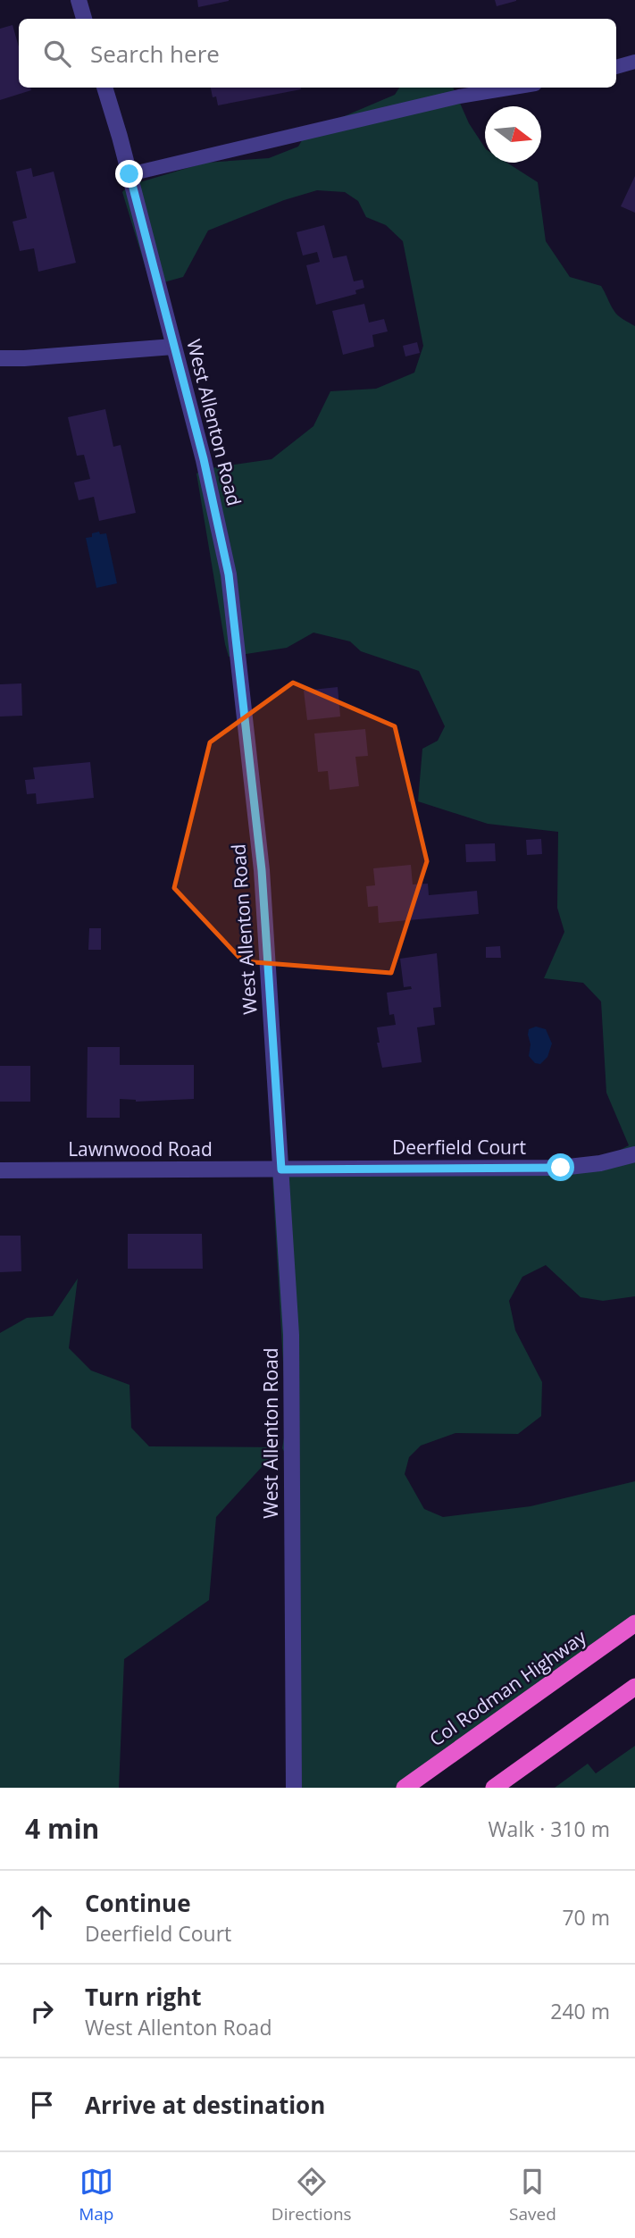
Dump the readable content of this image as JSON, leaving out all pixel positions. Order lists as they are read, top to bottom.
{
  "streets": {
    "highway": ["Col Rodman Highway"],
    "street": ["West Allenton Road", "Deerfield Court", "Lawnwood Road"]
  },
  "crossings": [
    ["West Allenton Road", "Deerfield Court"],
    ["West Allenton Road", "Lawnwood Road"],
    ["Deerfield Court", "Lawnwood Road"]
  ],
  "north": "right",
  "page": {
    "search": "Search here",
    "heading": ["4 min", "Walk · 310 m"],
    "list": [
      ["Continue", "Deerfield Court", "70 m"],
      ["Turn right", "West Allenton Road", "240 m"],
      "Arrive at destination"
    ],
    "nav": ["Map", "Directions", "Saved"]
  }
}
